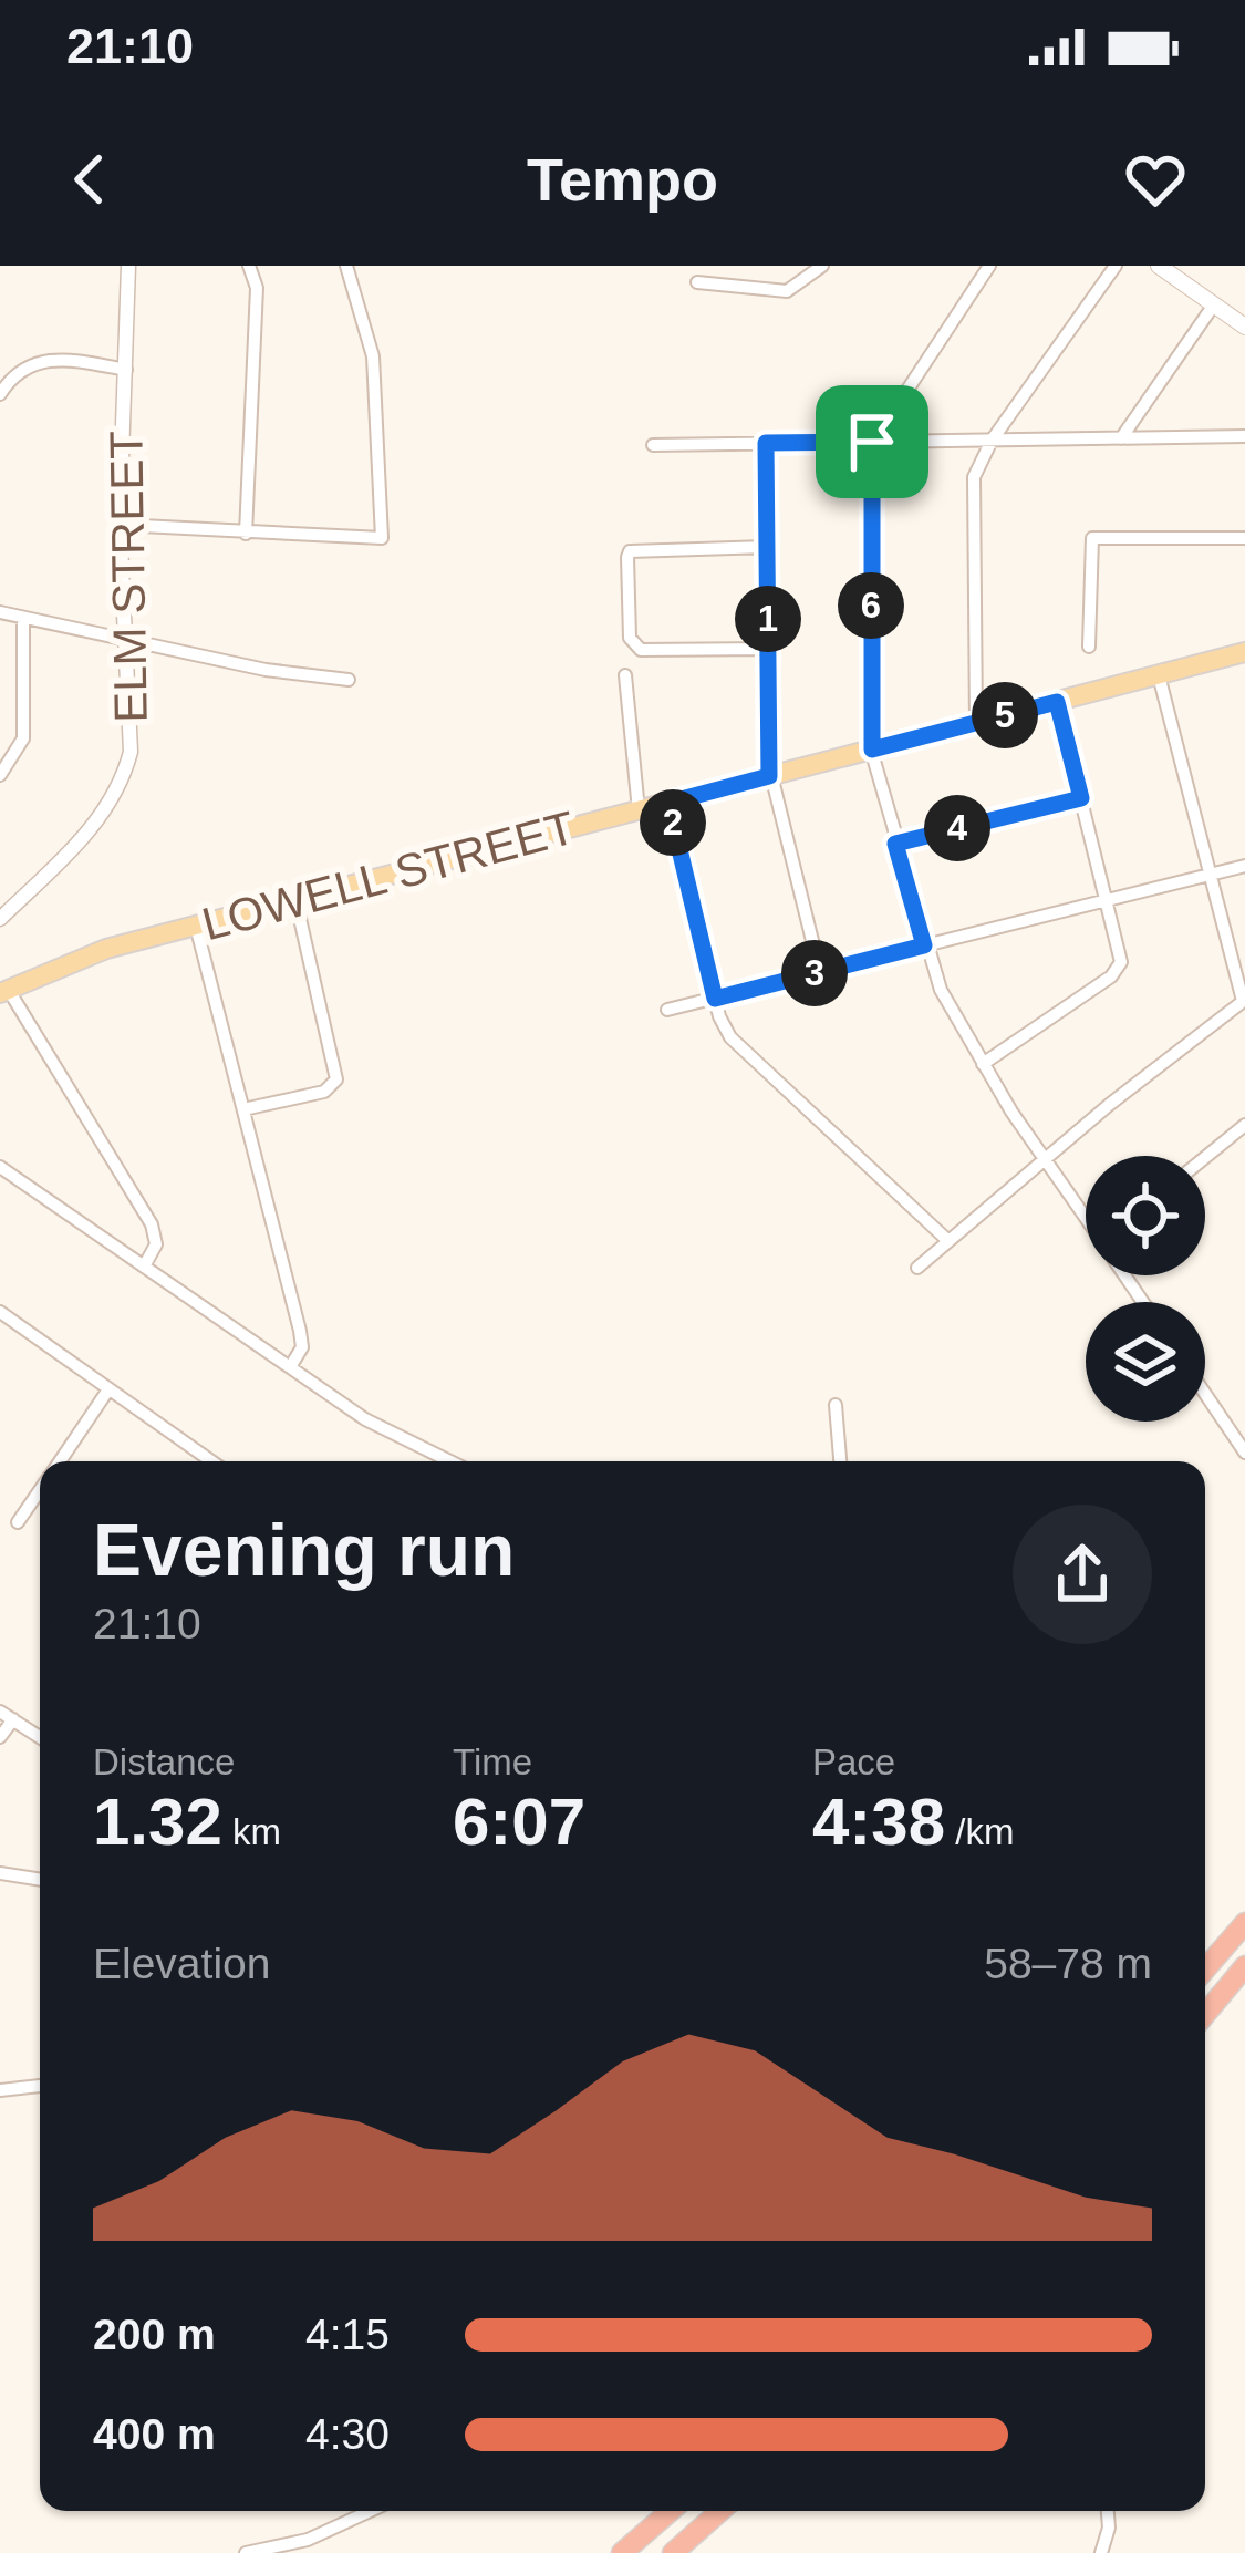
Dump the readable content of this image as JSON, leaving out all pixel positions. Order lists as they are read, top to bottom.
{
  "streets": {
    "main road": ["LOWELL STREET"],
    "street": ["ELM STREET"]
  },
  "page": {
    "status": "21:10",
    "header": "Tempo",
    "pins": [
      "6",
      "1",
      "5",
      "2",
      "4",
      "3"
    ],
    "heading": ["Evening run", "21:10"],
    "stats": [
      ["Distance", "1.32 km"],
      ["Time", "6:07"],
      ["Pace", "4:38 /km"]
    ],
    "chart": ["Elevation", "58–78 m"],
    "list": [
      {
        "name": "200 m",
        "note": "4:15"
      },
      {
        "name": "400 m",
        "note": "4:30"
      }
    ]
  }
}
